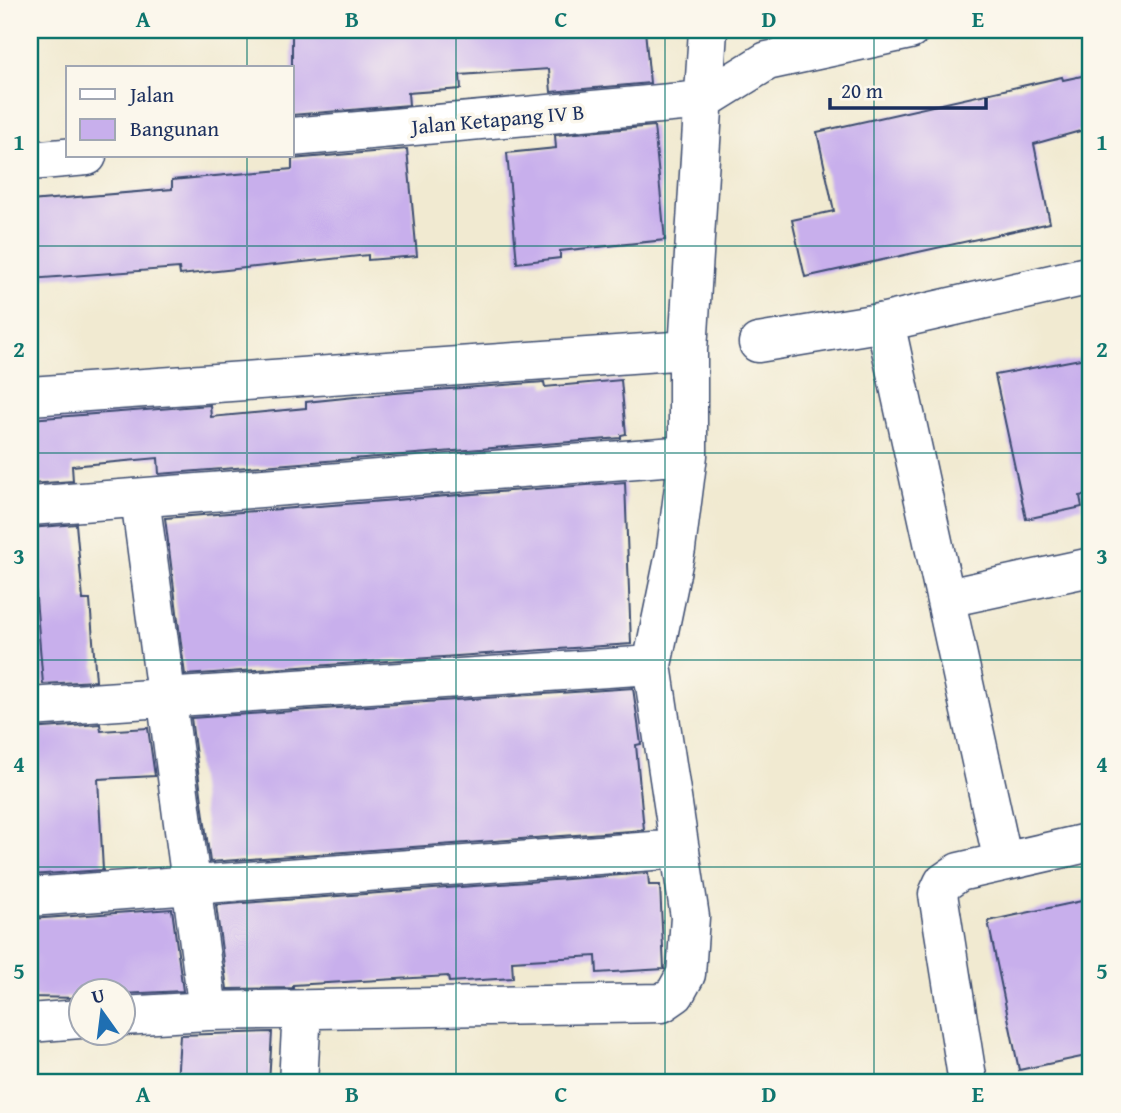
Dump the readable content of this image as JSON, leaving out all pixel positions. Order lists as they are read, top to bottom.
{
  "streets": {
    "street": ["Jalan Ketapang IV B"]
  },
  "legend": ["Jalan", "Bangunan"],
  "scale_bar": "20 m",
  "north": "top",
  "grid": {
    "columns": [
      "A",
      "B",
      "C",
      "D",
      "E"
    ],
    "rows": [
      "1",
      "2",
      "3",
      "4",
      "5"
    ]
  }
}
